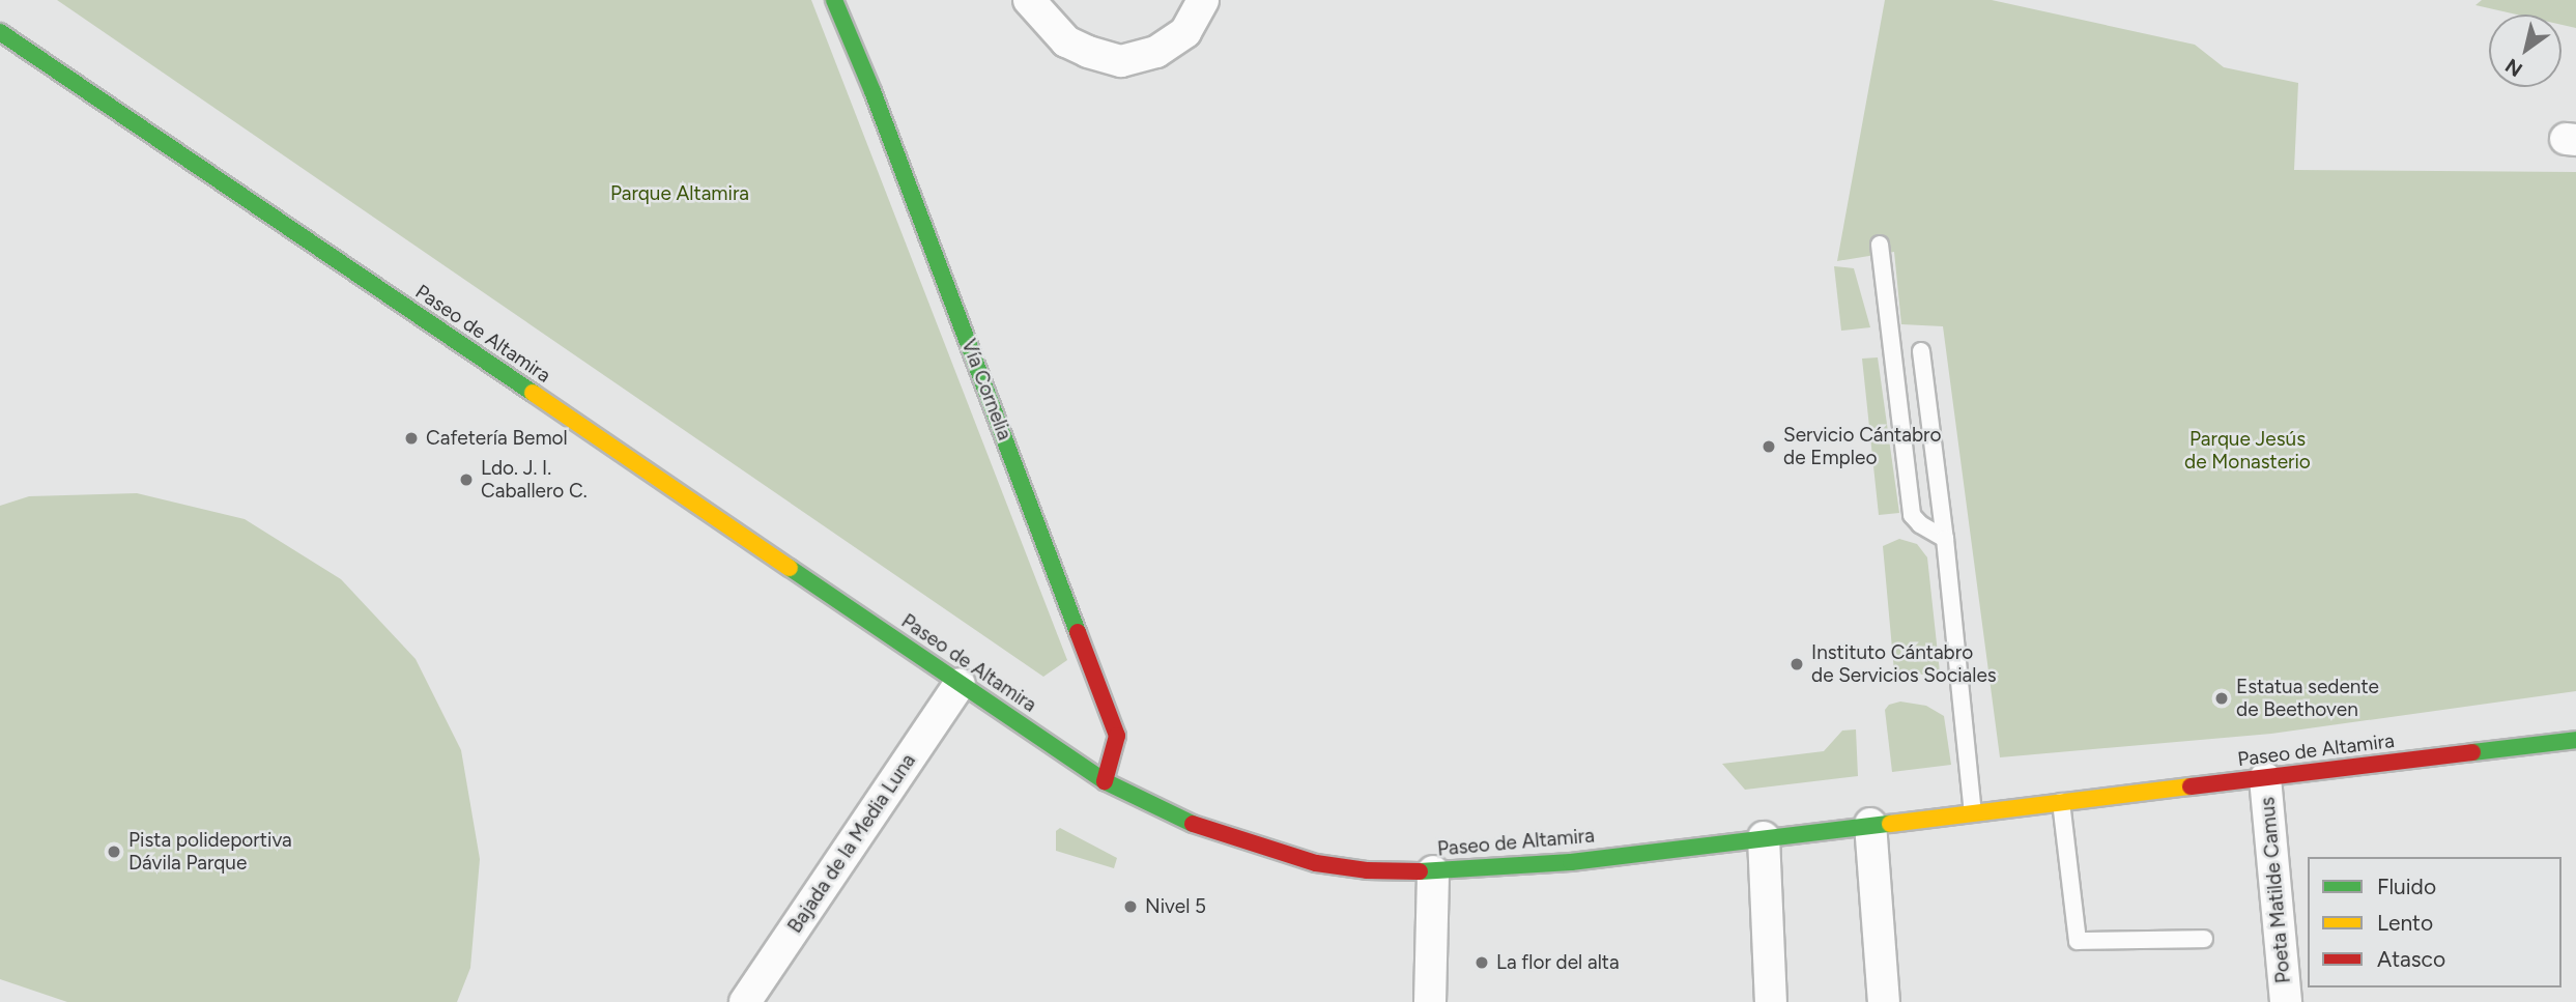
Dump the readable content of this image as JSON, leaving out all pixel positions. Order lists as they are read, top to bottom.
{
  "streets": {
    "main road": ["Paseo de Altamira", "Vía Cornelia"],
    "street": ["Bajada de la Media Luna", "Poeta Matilde Camus"]
  },
  "crossings": [
    ["Paseo de Altamira", "Vía Cornelia"],
    ["Paseo de Altamira", "Bajada de la Media Luna"],
    ["Paseo de Altamira", "Poeta Matilde Camus"]
  ],
  "parks": ["Parque Altamira", "Parque Jesús de Monasterio"],
  "places": [
    "Cafetería Bemol",
    "Servicio Cántabro de Empleo",
    "Ldo. J. I. Caballero C.",
    "Instituto Cántabro de Servicios Sociales",
    "Estatua sedente de Beethoven",
    "Pista polideportiva Dávila Parque",
    "Nivel 5",
    "La flor del alta"
  ],
  "legend": ["Fluido", "Lento", "Atasco"],
  "north": "bottom left"
}
